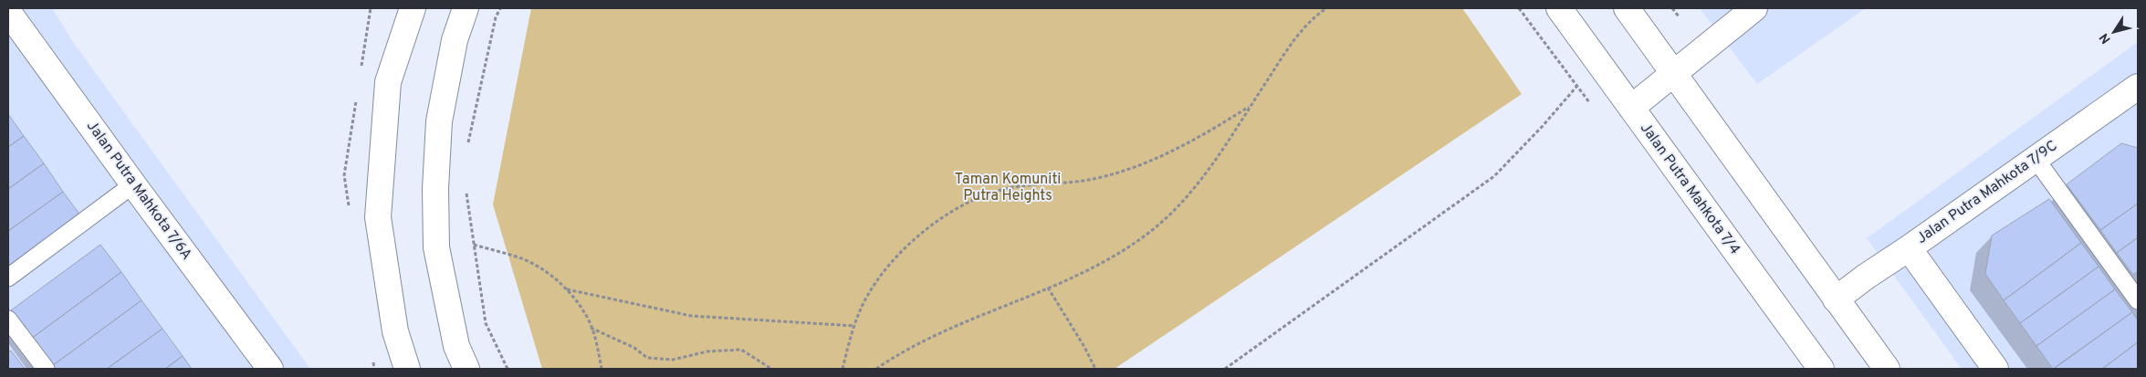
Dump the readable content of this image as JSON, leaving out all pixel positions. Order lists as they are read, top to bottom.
{
  "streets": {
    "street": ["Jalan Putra Mahkota 7/4", "Jalan Putra Mahkota 7/6A", "Jalan Putra Mahkota 7/9C"]
  },
  "parks": ["Taman Komuniti Putra Heights"],
  "north": "bottom left"
}
